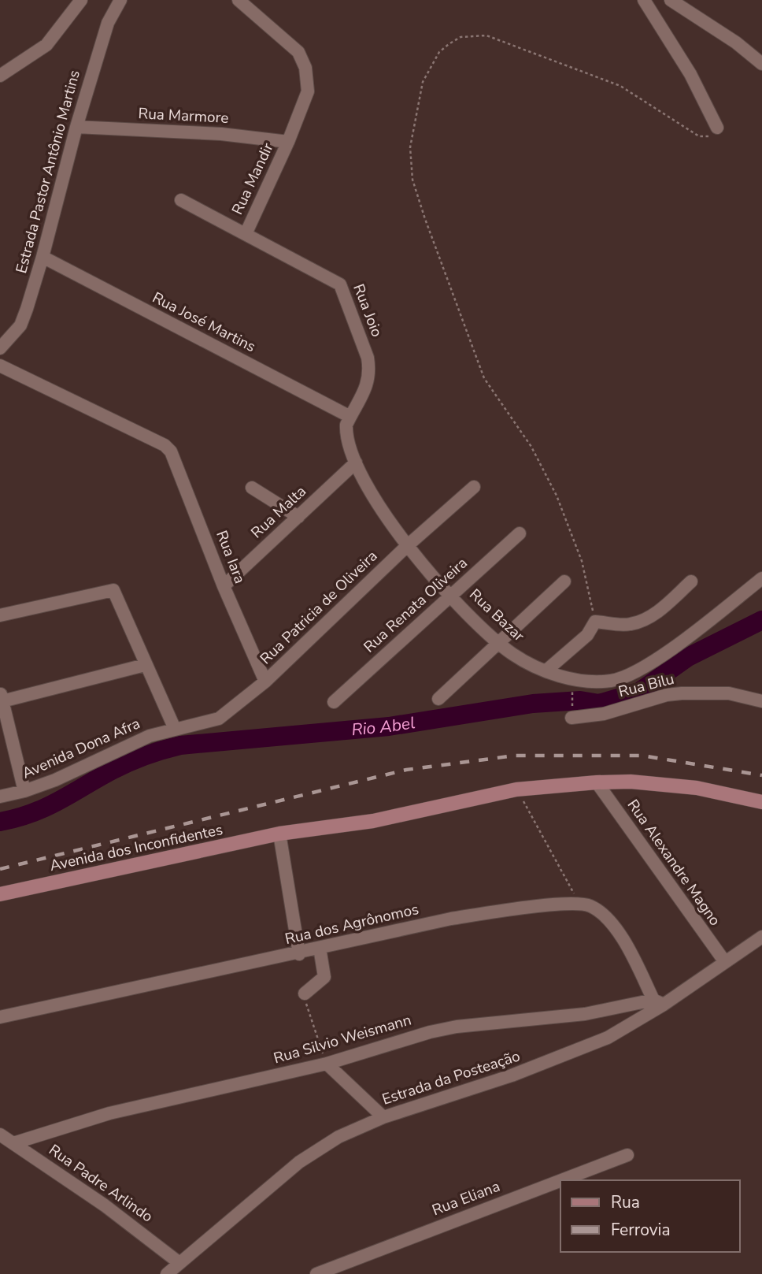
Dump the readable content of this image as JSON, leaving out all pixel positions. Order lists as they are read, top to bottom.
{
  "streets": {
    "main road": ["Avenida dos Inconfidentes"],
    "street": [
      "Rua Marmore",
      "Estrada Pastor Antônio Martins",
      "Rua Mandir",
      "Rua Joio",
      "Rua José Martins",
      "Rua Malta",
      "Rua Iara",
      "Rua Renata Oliveira",
      "Rua Patricia de Oliveira",
      "Rua Bazar",
      "Rua Bilu",
      "Avenida Dona Afra",
      "Rua Alexandre Magno",
      "Rua dos Agrônomos",
      "Rua Silvio Weismann",
      "Estrada da Posteação",
      "Rua Padre Arlindo",
      "Rua Eliana"
    ]
  },
  "crossings": [
    ["Rua Marmore", "Estrada Pastor Antônio Martins"],
    ["Rua Marmore", "Rua Mandir"],
    ["Estrada Pastor Antônio Martins", "Rua José Martins"],
    ["Rua Mandir", "Rua Joio"],
    ["Rua Joio", "Rua José Martins"],
    ["Rua Joio", "Rua Bazar"],
    ["Rua José Martins", "Rua Bazar"],
    ["Rua Malta", "Rua Iara"],
    ["Rua Malta", "Rua Bazar"],
    ["Rua Iara", "Rua Patricia de Oliveira"],
    ["Rua Renata Oliveira", "Rua Bazar"],
    ["Rua Patricia de Oliveira", "Rua Bazar"],
    ["Rua Patricia de Oliveira", "Avenida Dona Afra"],
    ["Avenida dos Inconfidentes", "Rua Alexandre Magno"],
    ["Rua Alexandre Magno", "Estrada da Posteação"],
    ["Rua Silvio Weismann", "Estrada da Posteação"],
    ["Rua Silvio Weismann", "Rua Padre Arlindo"],
    ["Estrada da Posteação", "Rua Padre Arlindo"]
  ],
  "water": ["Rio Abel"],
  "legend": ["Rua", "Ferrovia"]
}
